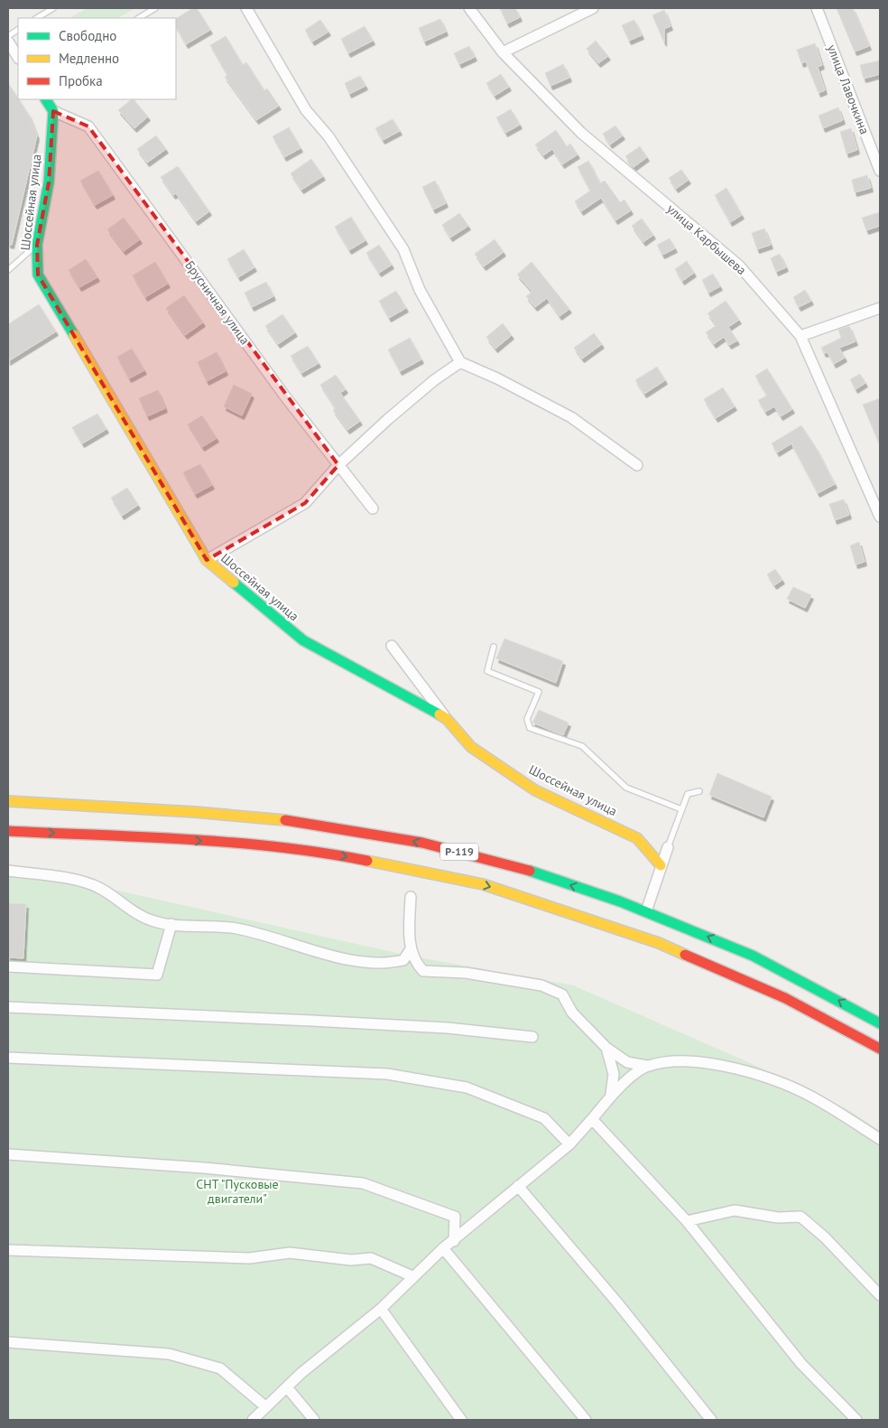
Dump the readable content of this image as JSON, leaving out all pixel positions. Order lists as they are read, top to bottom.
{
  "streets": {
    "main road": ["Шоссейная улица", "Р-119"],
    "street": ["улица Лавочкина", "улица Карбышева", "Брусничная улица"]
  },
  "crossings": [
    ["Шоссейная улица", "Брусничная улица"]
  ],
  "parks": ["СНТ \"Пусковые двигатели\""],
  "legend": ["Свободно", "Медленно", "Пробка"]
}
